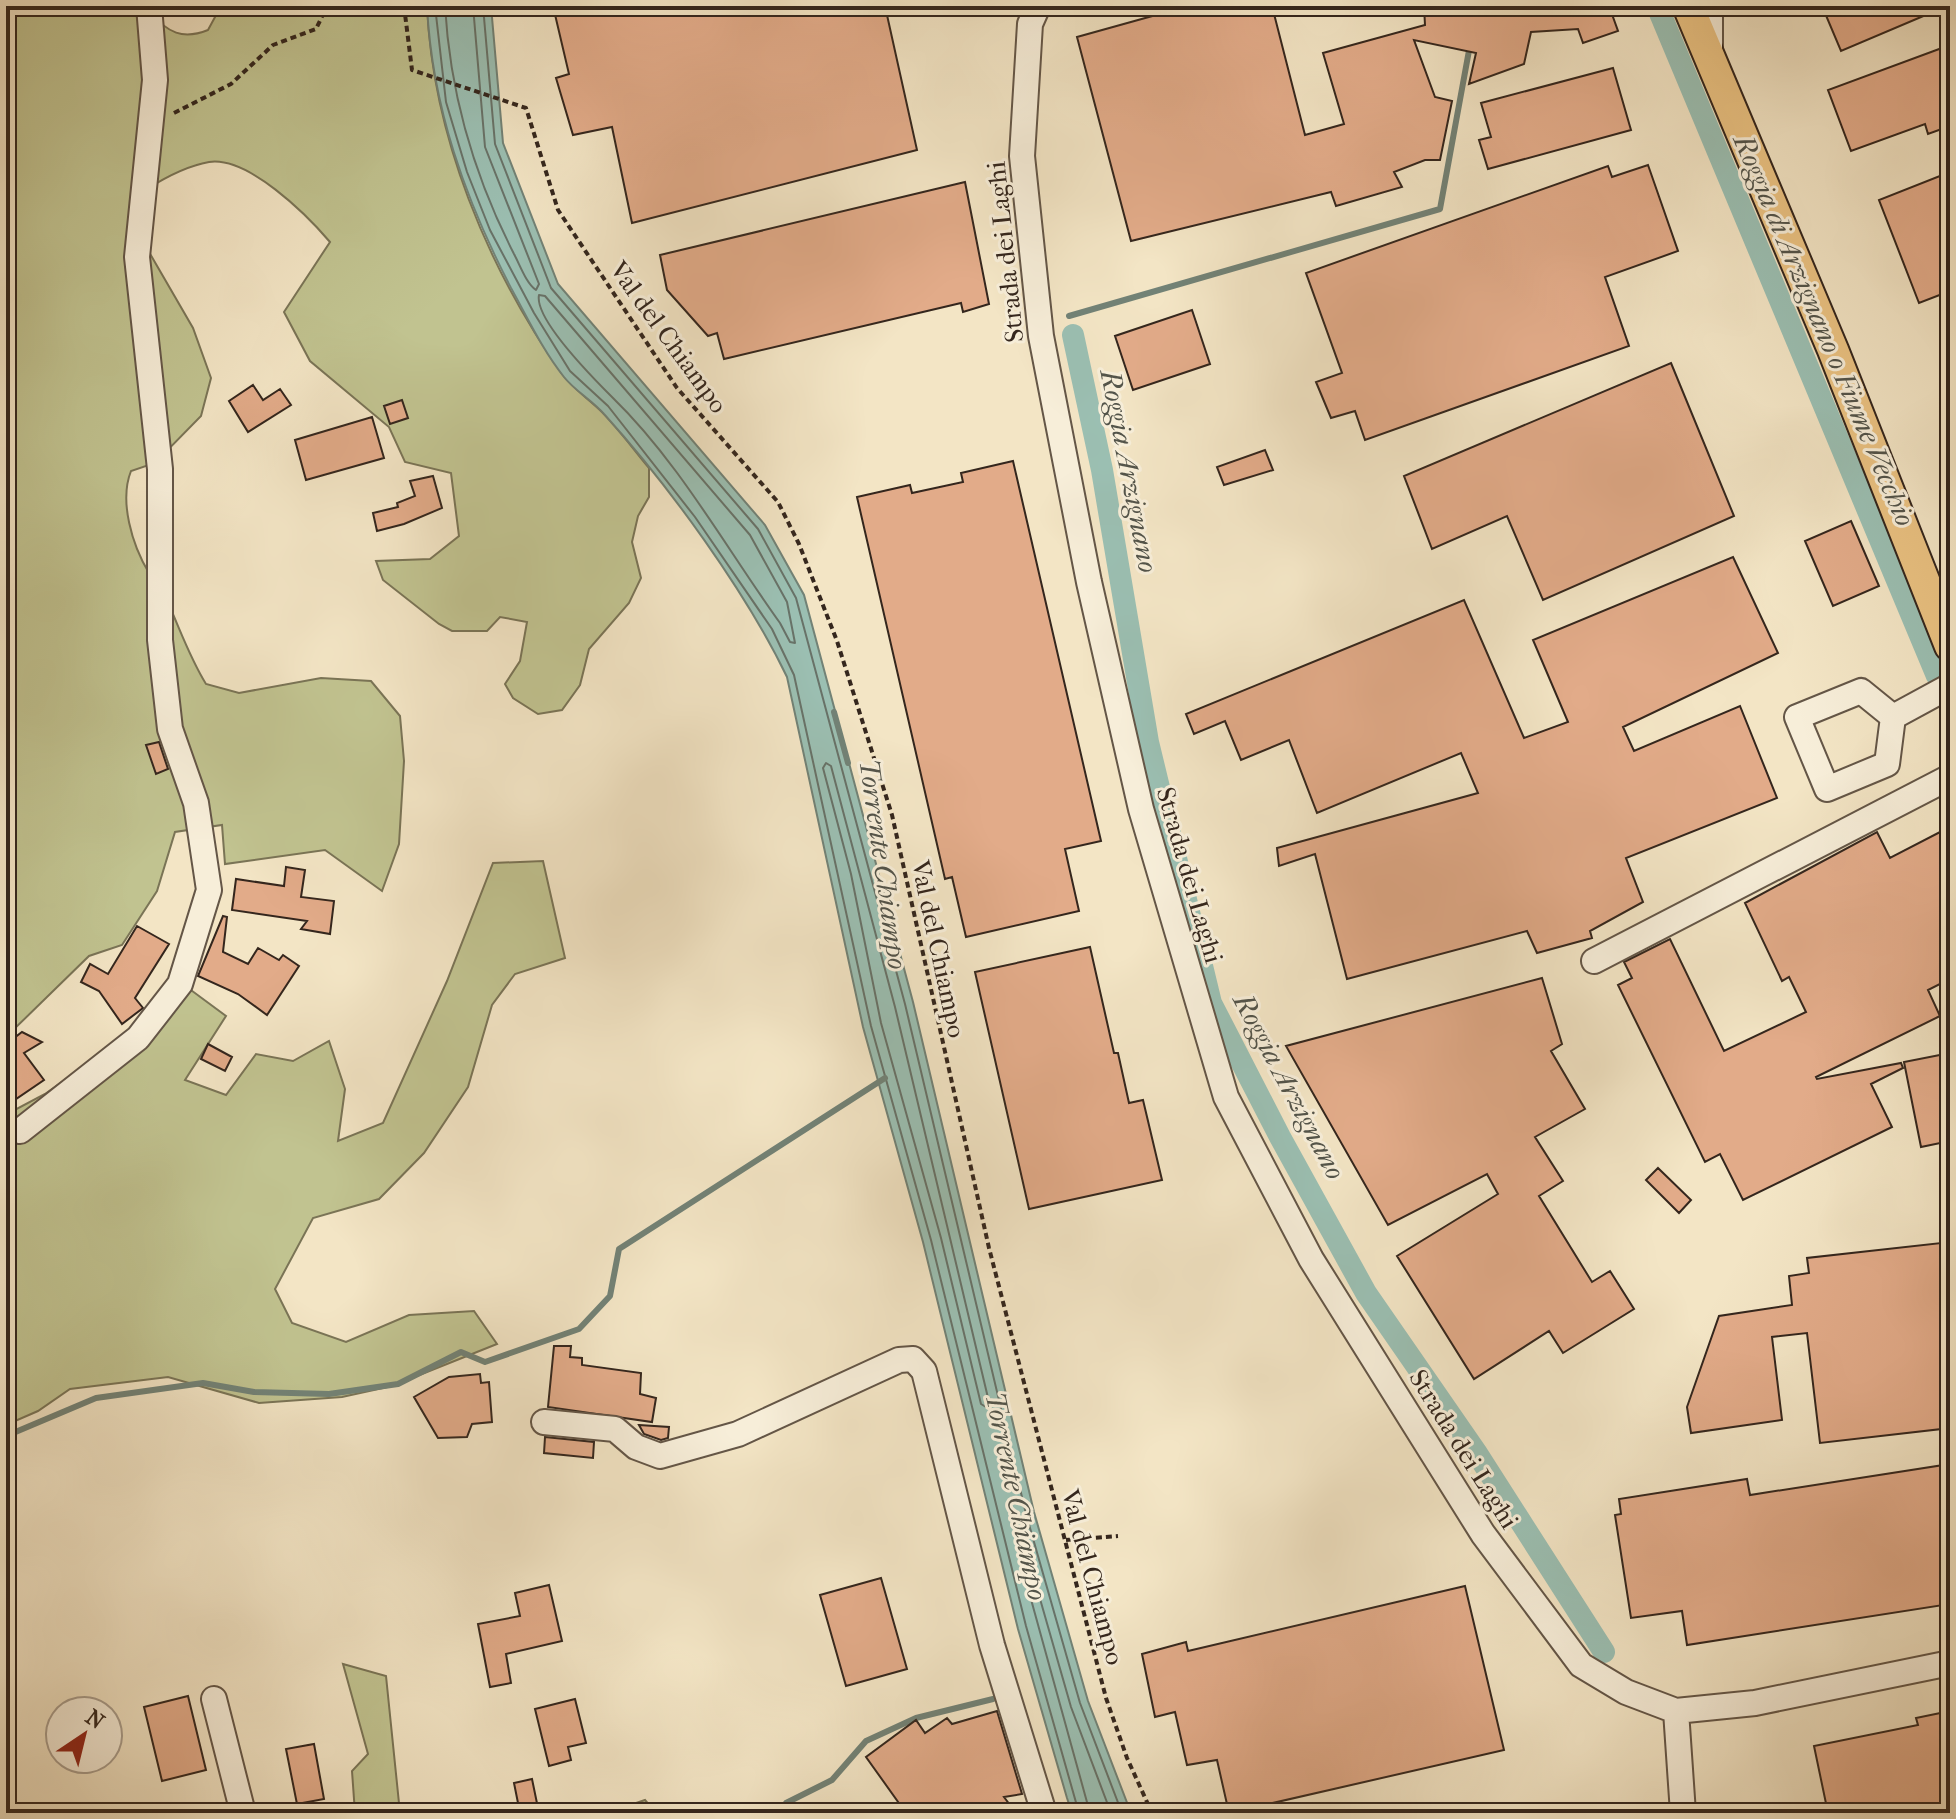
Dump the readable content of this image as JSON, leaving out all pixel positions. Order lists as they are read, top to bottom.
{
  "streets": {
    "street": ["Strada dei Laghi"],
    "path": ["Val del Chiampo"]
  },
  "water": ["Roggia di Arzignano o Fiume Vecchio", "Roggia Arzignano", "Torrente Chiampo"],
  "north": "top right"
}
